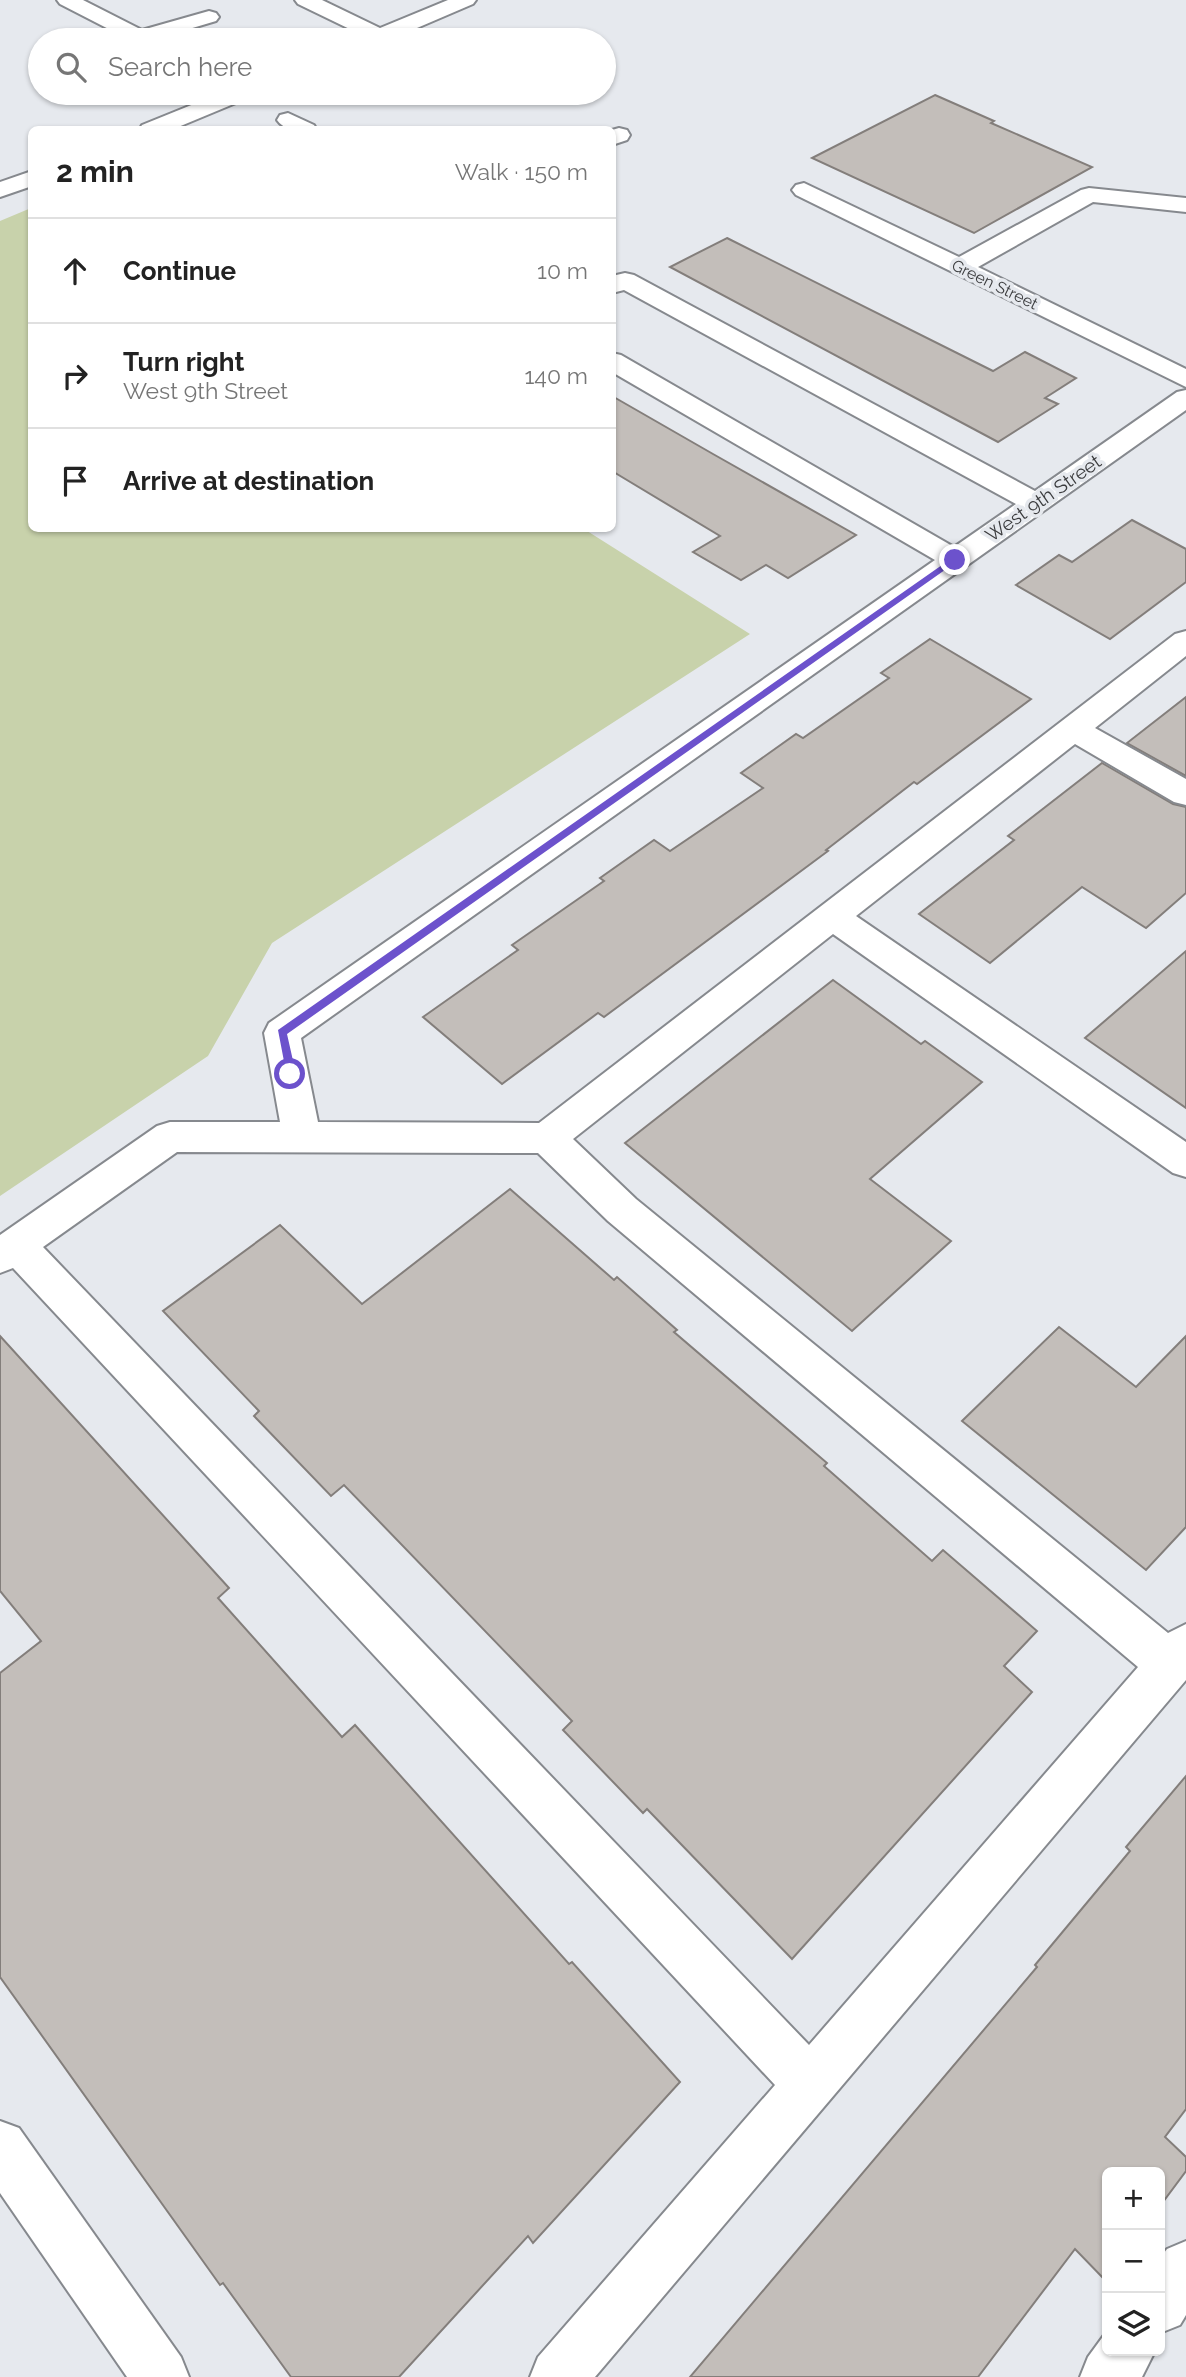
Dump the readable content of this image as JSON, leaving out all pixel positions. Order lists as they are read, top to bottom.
{
  "streets": {
    "street": ["Green Street", "West 9th Street"]
  },
  "page": {
    "search": "Search here",
    "heading": ["2 min", "Walk · 150 m"],
    "list": [
      ["Continue", "10 m"],
      ["Turn right", "West 9th Street", "140 m"],
      "Arrive at destination"
    ],
    "map_buttons": ["+", "−"]
  }
}
